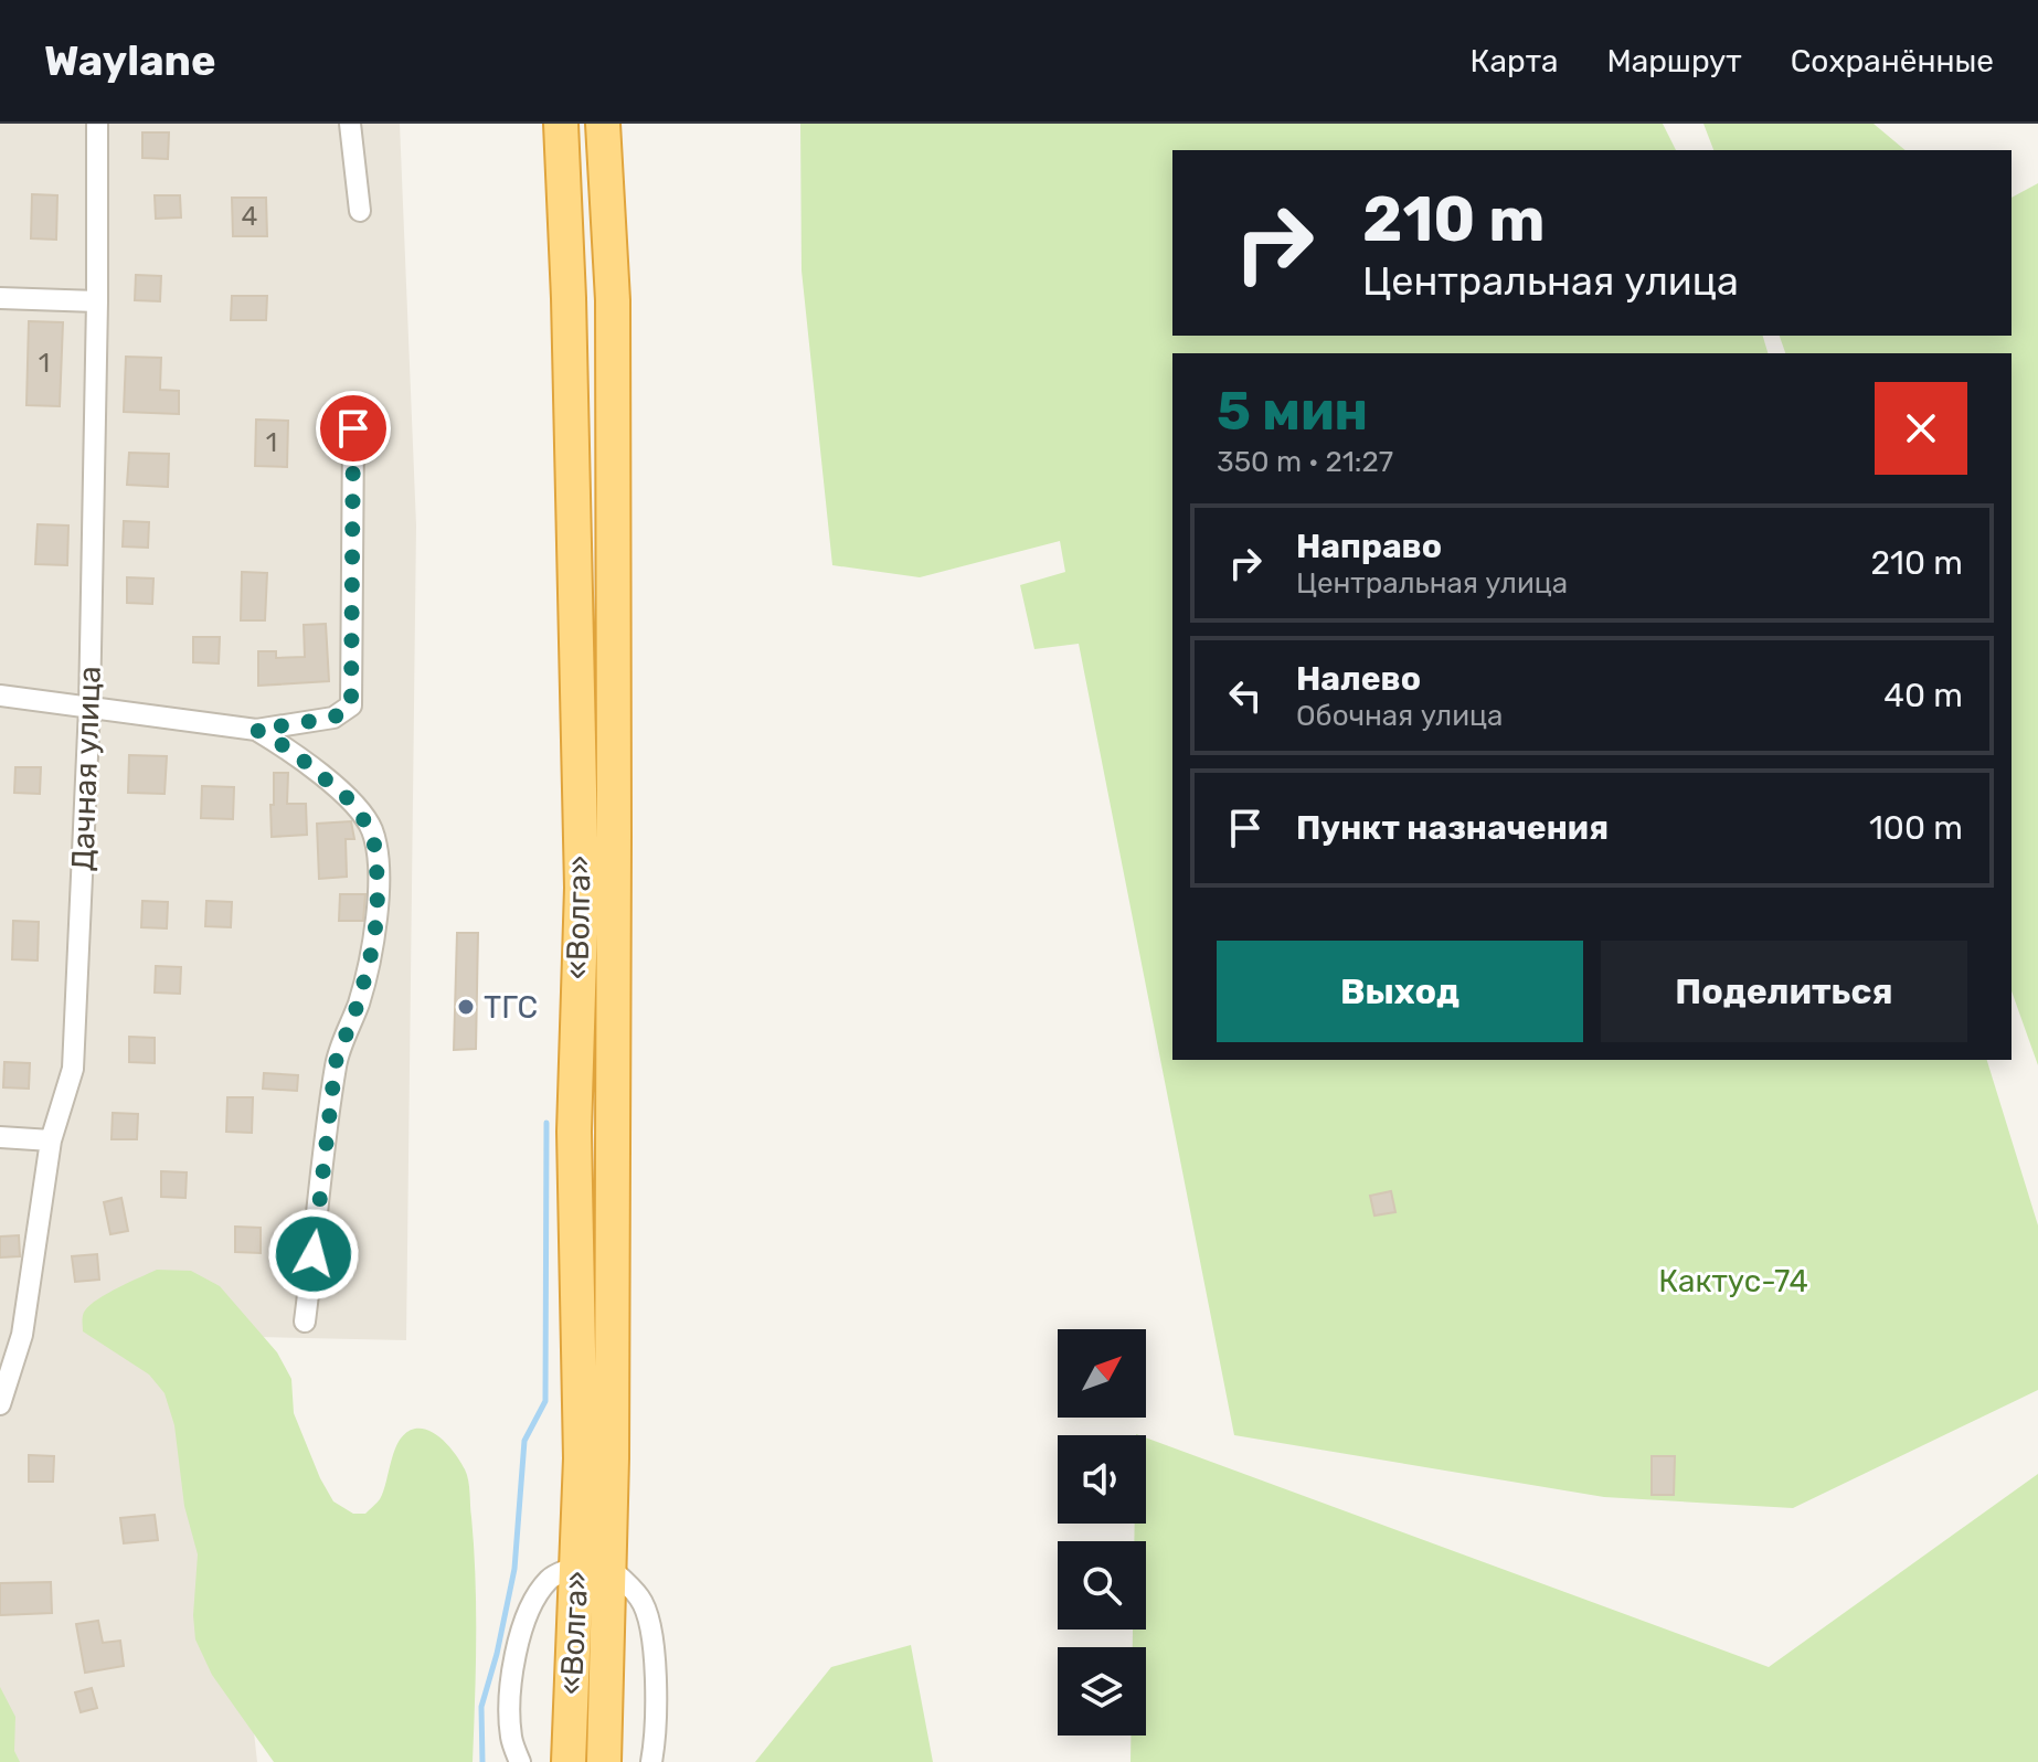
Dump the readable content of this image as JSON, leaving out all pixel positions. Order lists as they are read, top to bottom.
{
  "streets": {
    "highway": ["«Волга»"],
    "street": ["Дачная улица"]
  },
  "parks": ["Кактус-74"],
  "places": ["ТГС"],
  "house_numbers": ["4", "1", "1"],
  "north": "top right",
  "page": {
    "header": "Waylane",
    "nav": ["Карта", "Маршрут", "Сохранённые"],
    "turn": ["210 m", "Центральная улица"],
    "heading": ["5 мин", "350 m · 21:27"],
    "list": [
      {
        "name": "Направо",
        "note": "Центральная улица",
        "value": "210 m"
      },
      {
        "name": "Налево",
        "note": "Обочная улица",
        "value": "40 m"
      },
      {
        "name": "Пункт назначения",
        "value": "100 m"
      }
    ],
    "buttons": ["Выход", "Поделиться"]
  }
}
